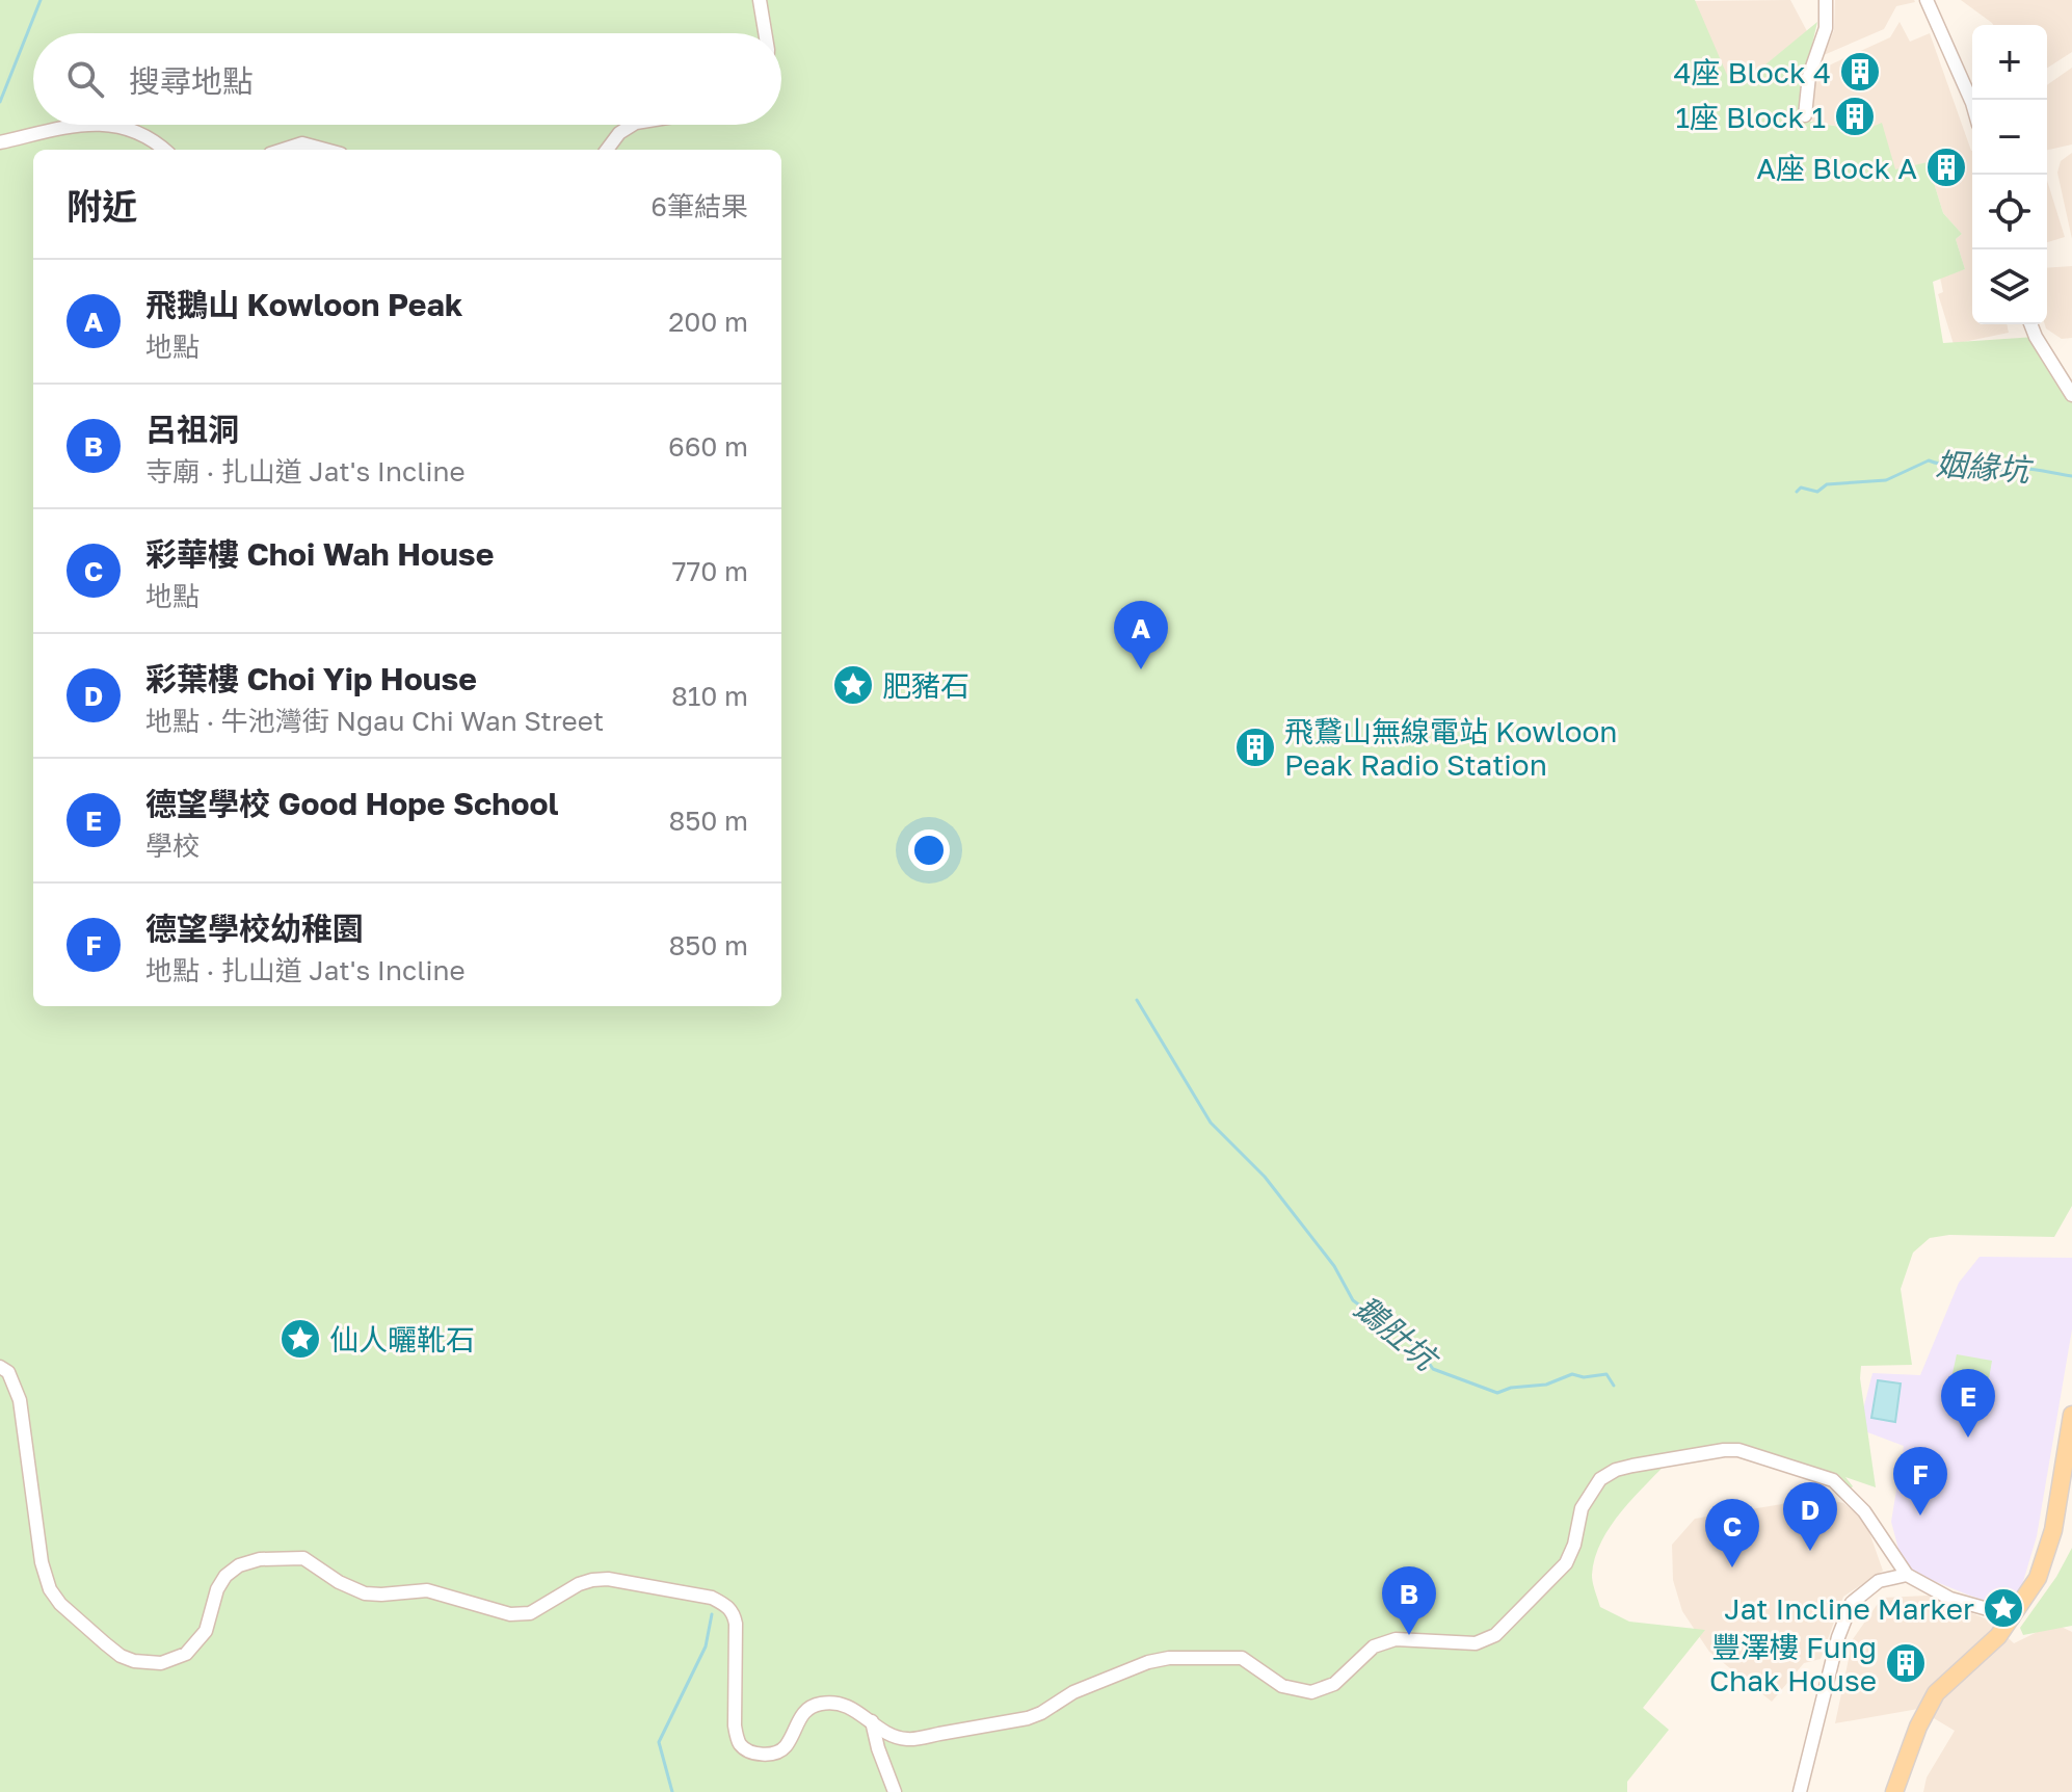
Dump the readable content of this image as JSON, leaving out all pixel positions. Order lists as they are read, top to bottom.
{
  "water": ["姻緣坑", "鵝肚坑"],
  "places": {
    "building": [
      "4座 Block 4",
      "1座 Block 1",
      "A座 Block A",
      "飛鵞山無線電站 Kowloon Peak Radio Station",
      "豐澤樓 Fung Chak House"
    ],
    "place": ["肥豬石", "仙人曬靴石", "Jat Incline Marker"]
  },
  "page": {
    "map_buttons": ["+", "−"],
    "search": "搜尋地點",
    "heading": ["附近", "6筆結果"],
    "list": [
      {
        "mark": "A",
        "name": "飛鵝山 Kowloon Peak",
        "note": "地點",
        "value": "200 m"
      },
      {
        "mark": "B",
        "name": "呂祖洞",
        "note": "寺廟 · 扎山道 Jat's Incline",
        "value": "660 m"
      },
      {
        "mark": "C",
        "name": "彩華樓 Choi Wah House",
        "note": "地點",
        "value": "770 m"
      },
      {
        "mark": "D",
        "name": "彩葉樓 Choi Yip House",
        "note": "地點 · 牛池灣街 Ngau Chi Wan Street",
        "value": "810 m"
      },
      {
        "mark": "E",
        "name": "德望學校 Good Hope School",
        "note": "學校",
        "value": "850 m"
      },
      {
        "mark": "F",
        "name": "德望學校幼稚園",
        "note": "地點 · 扎山道 Jat's Incline",
        "value": "850 m"
      }
    ],
    "pins": [
      "A",
      "E",
      "F",
      "D",
      "C",
      "B"
    ]
  }
}
